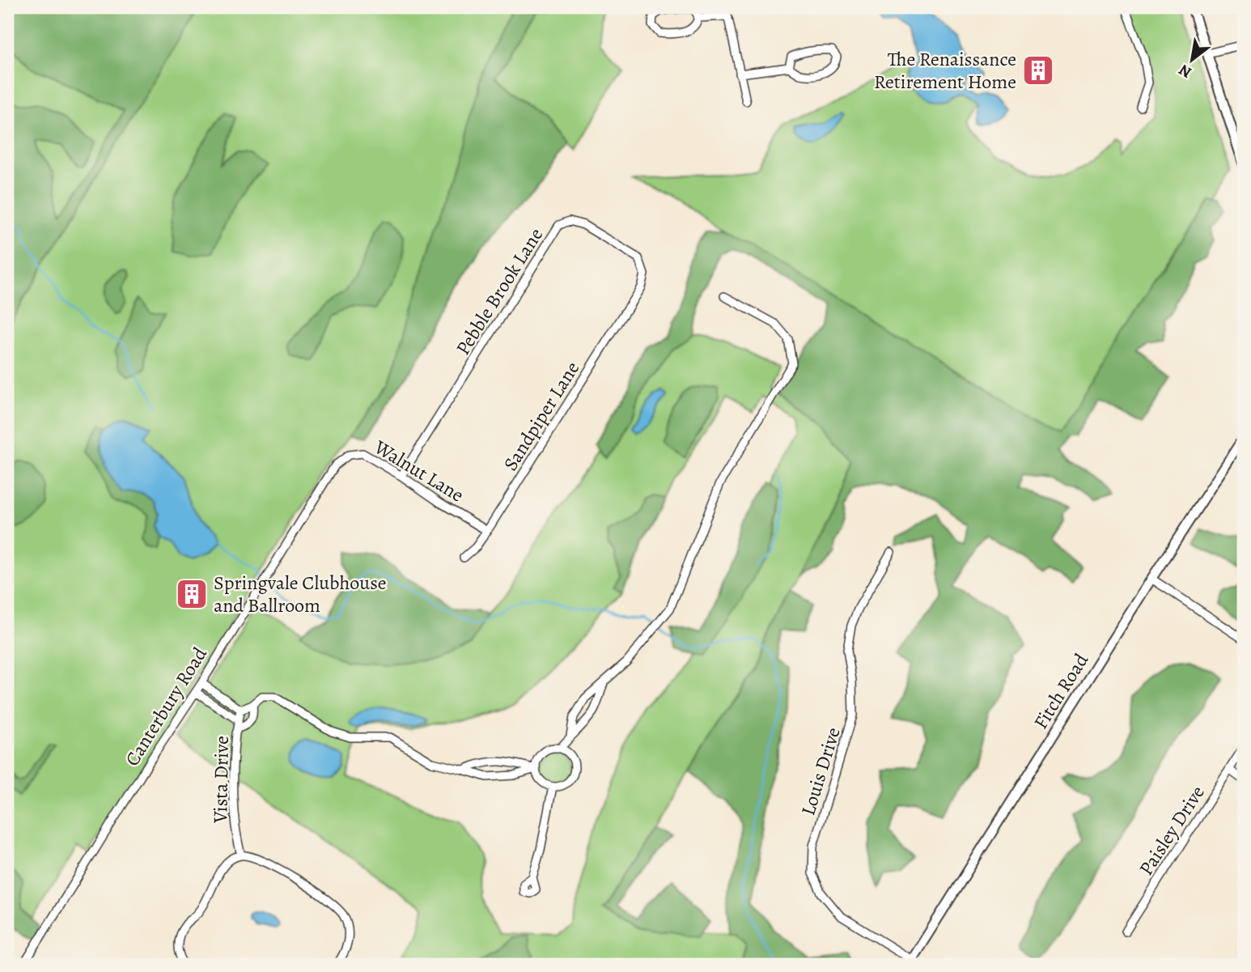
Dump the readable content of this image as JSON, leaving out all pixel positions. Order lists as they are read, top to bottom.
{
  "streets": {
    "street": [
      "Pebble Brook Lane",
      "Sandpiper Lane",
      "Walnut Lane",
      "Fitch Road",
      "Canterbury Road",
      "Louis Drive",
      "Vista Drive",
      "Paisley Drive"
    ]
  },
  "crossings": [
    ["Pebble Brook Lane", "Sandpiper Lane"],
    ["Pebble Brook Lane", "Walnut Lane"],
    ["Sandpiper Lane", "Walnut Lane"],
    ["Walnut Lane", "Canterbury Road"],
    ["Fitch Road", "Louis Drive"],
    ["Canterbury Road", "Vista Drive"]
  ],
  "places": {
    "building": ["The Renaissance Retirement Home", "Springvale Clubhouse and Ballroom"]
  },
  "north": "bottom left"
}
